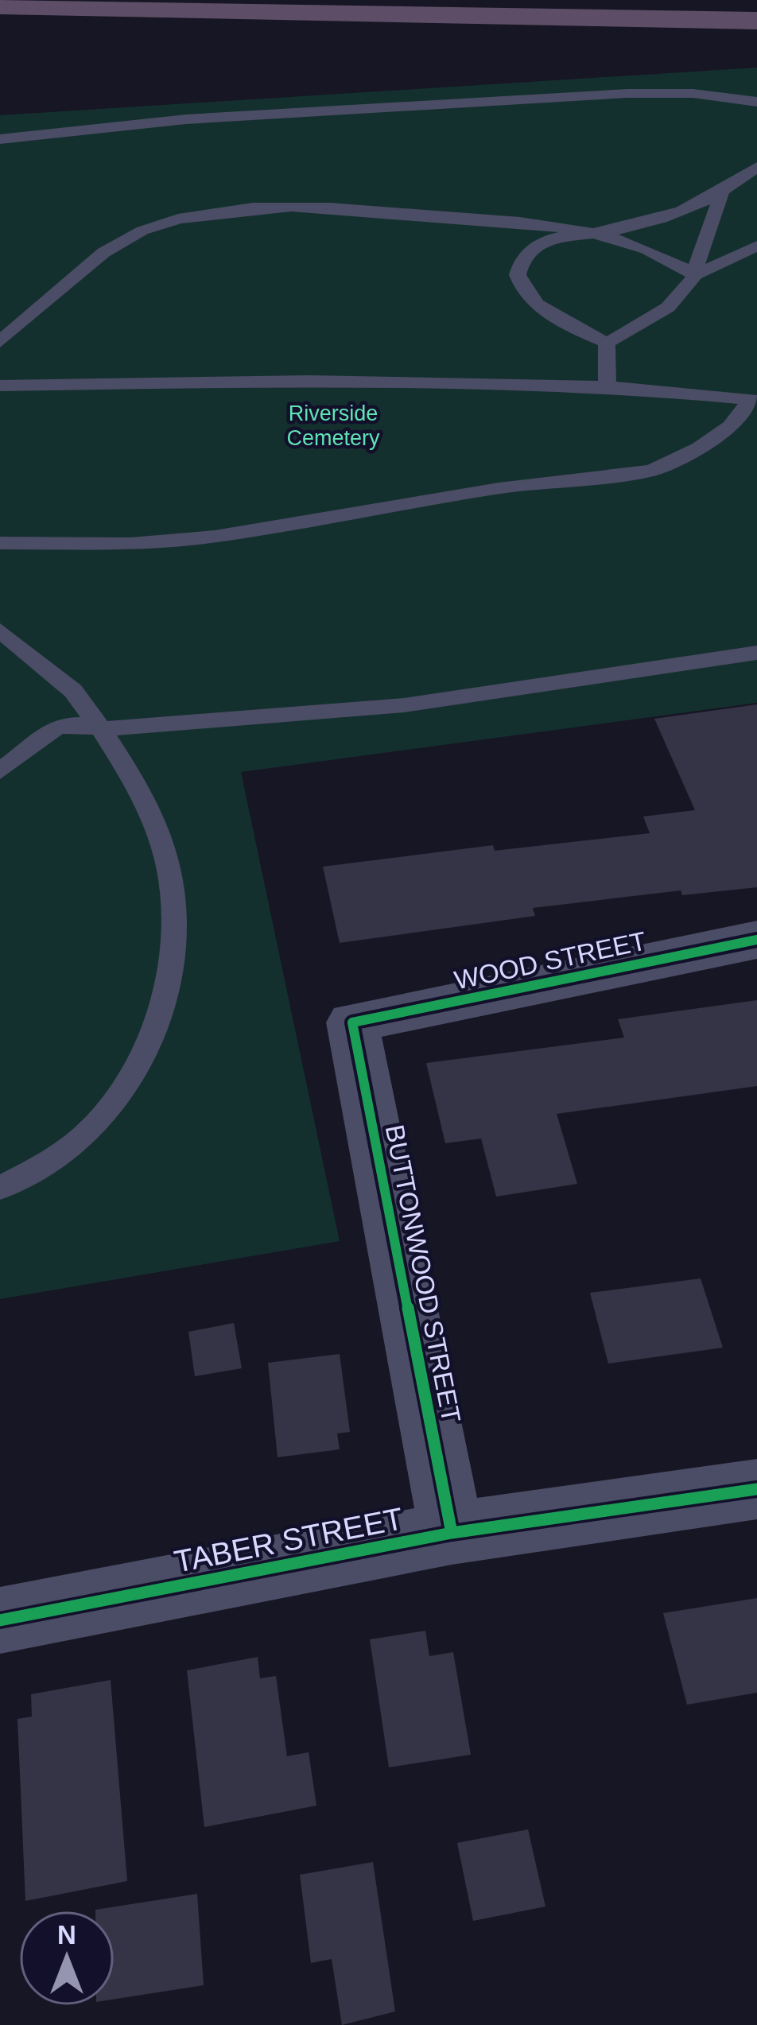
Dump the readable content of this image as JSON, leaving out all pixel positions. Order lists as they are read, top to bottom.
{
  "streets": {
    "street": ["WOOD STREET", "BUTTONWOOD STREET", "TABER STREET"]
  },
  "crossings": [
    ["WOOD STREET", "BUTTONWOOD STREET"],
    ["BUTTONWOOD STREET", "TABER STREET"]
  ],
  "parks": ["Riverside Cemetery"],
  "north": "top"
}
